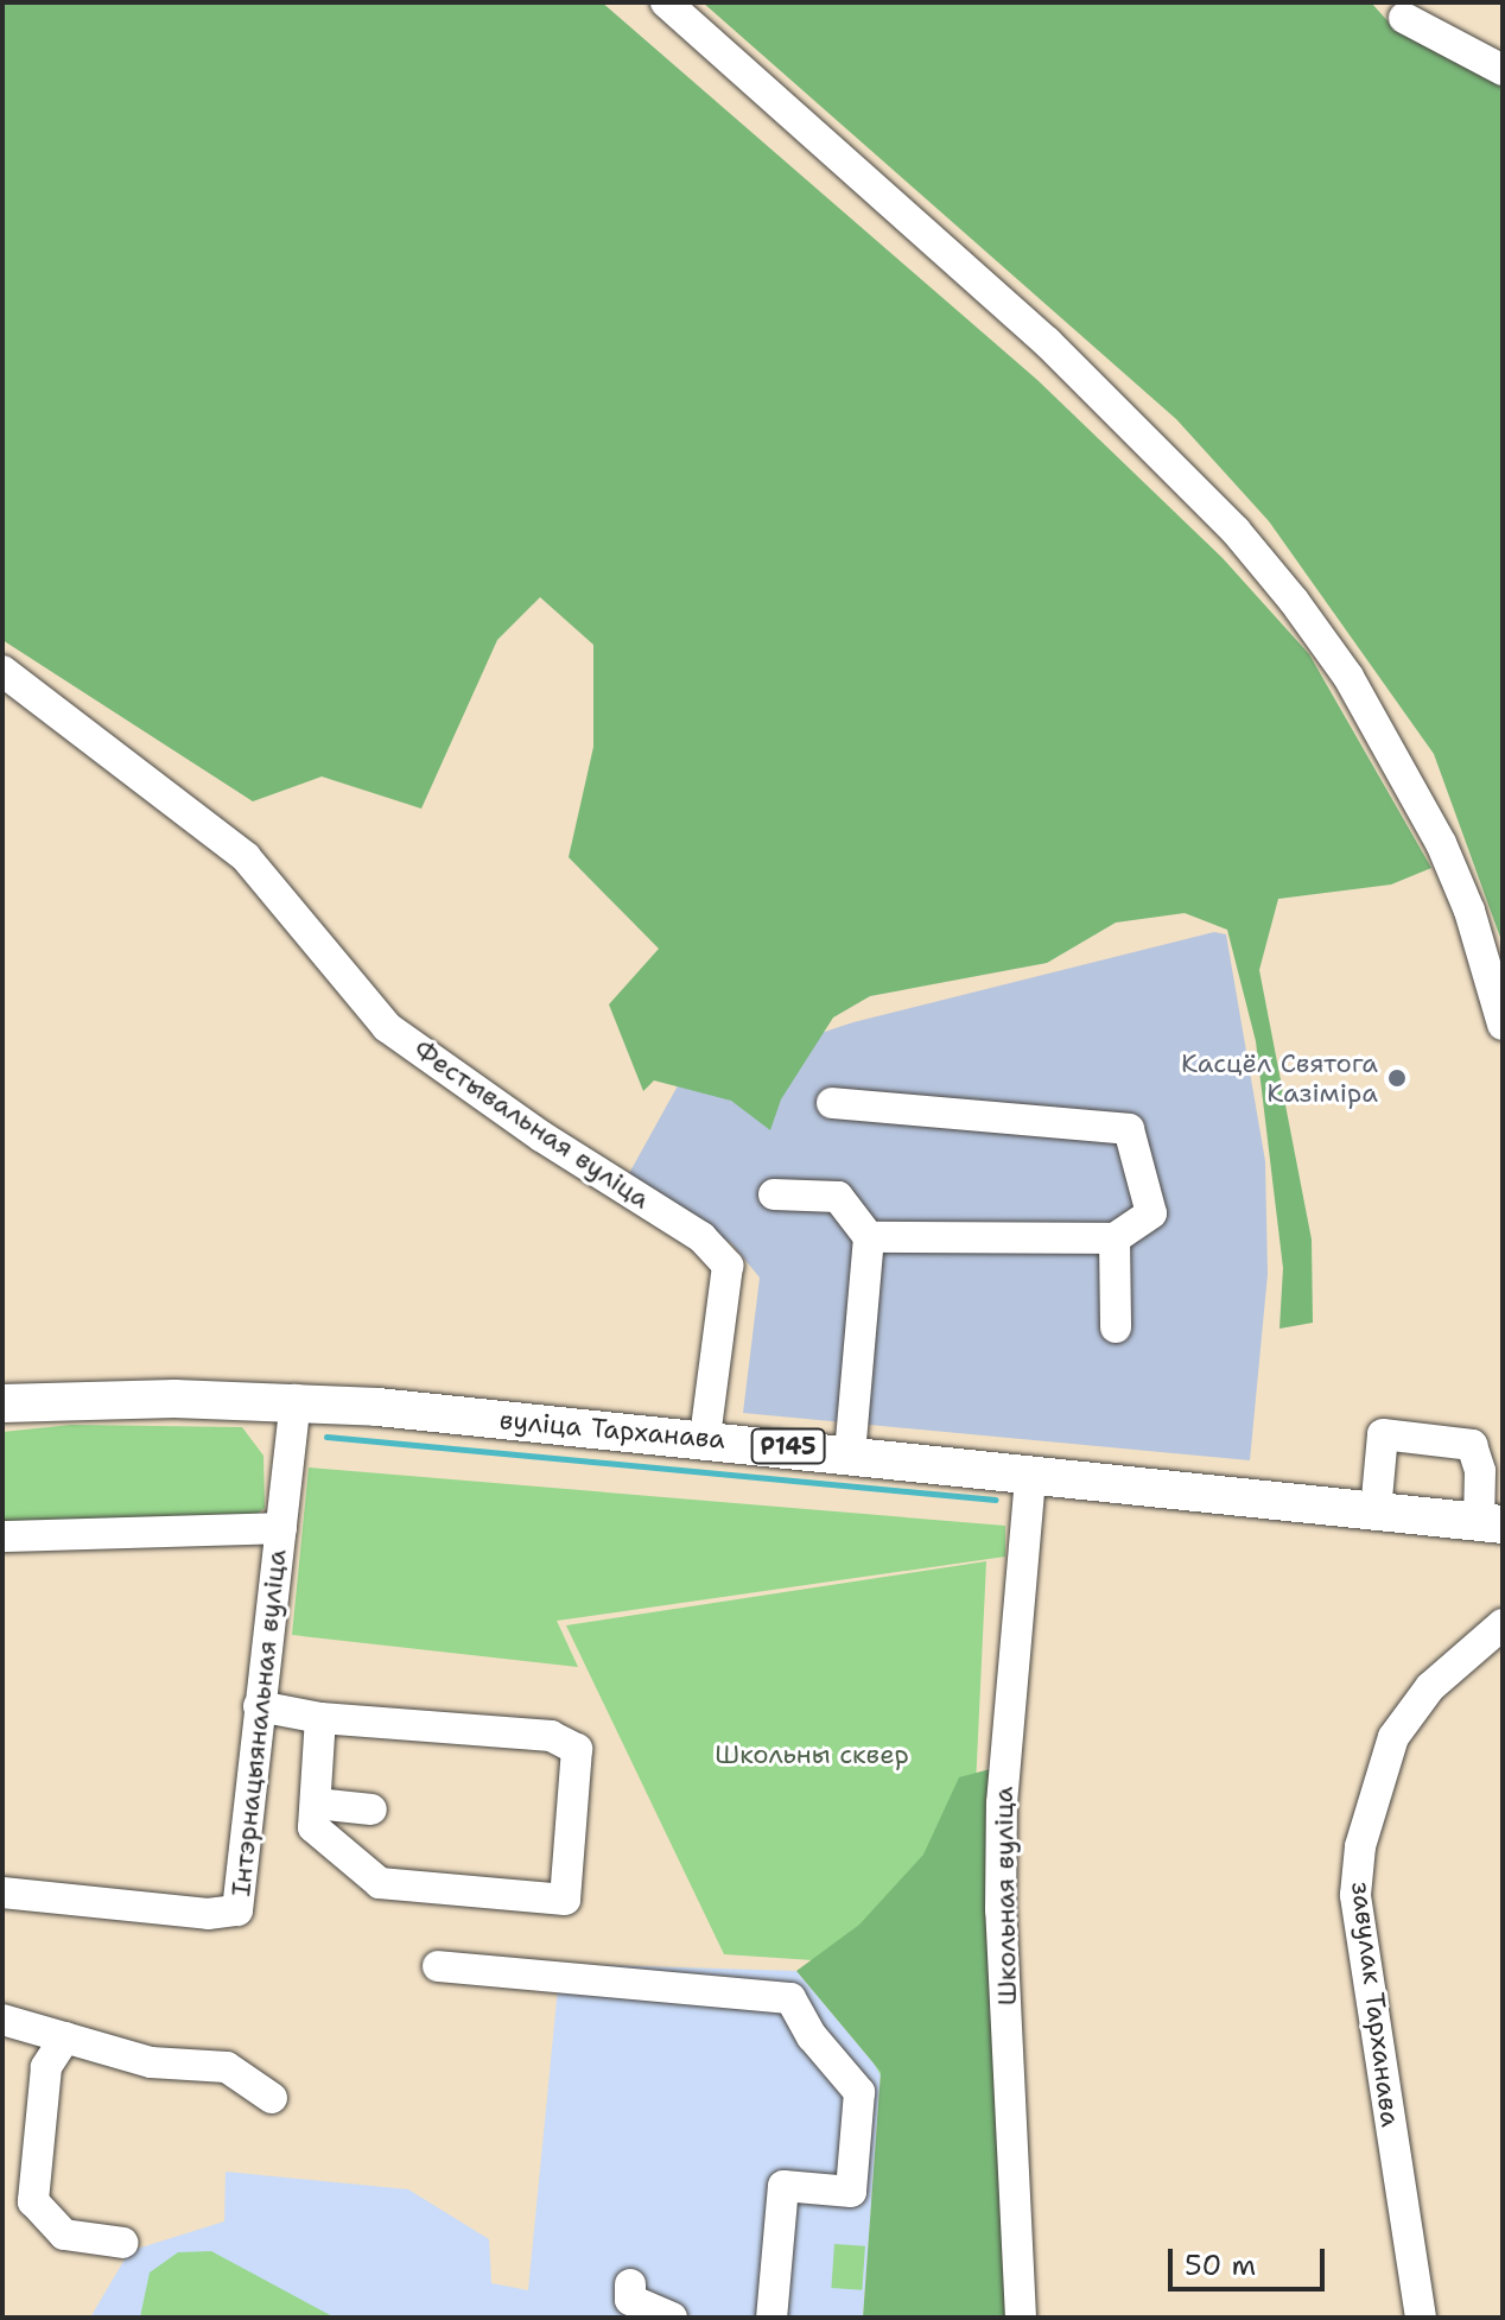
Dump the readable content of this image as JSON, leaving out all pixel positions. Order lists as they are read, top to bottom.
{
  "streets": {
    "main road": ["вуліца Тарханава", "Р145"],
    "street": [
      "Фестывальная вуліца",
      "Інтэрнацыянальная вуліца",
      "Школьная вуліца",
      "завулак Тарханава"
    ]
  },
  "crossings": [
    ["Фестывальная вуліца", "вуліца Тарханава"],
    ["вуліца Тарханава", "Інтэрнацыянальная вуліца"],
    ["вуліца Тарханава", "Школьная вуліца"]
  ],
  "parks": ["Школьны сквер"],
  "places": ["Касцёл Святога Казіміра"],
  "scale_bar": "50 m"
}
